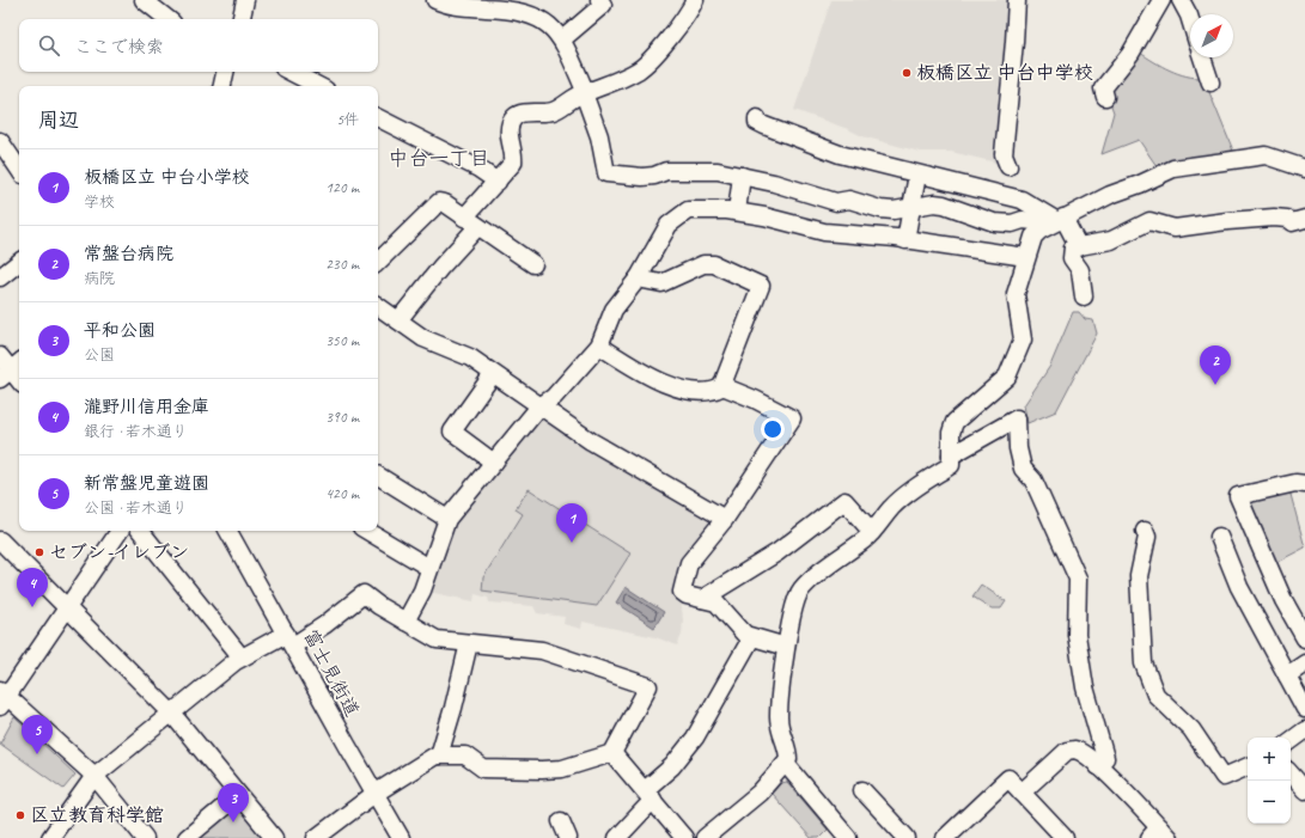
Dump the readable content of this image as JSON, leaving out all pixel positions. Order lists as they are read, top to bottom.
{
  "streets": {
    "street": ["富士見街道"]
  },
  "districts": ["中台一丁目"],
  "places": ["板橋区立 中台中学校", "セブン-イレブン", "区立教育科学館"],
  "north": "top right",
  "page": {
    "search": "ここで検索",
    "heading": ["周辺", "5件"],
    "list": [
      {
        "mark": "1",
        "name": "板橋区立 中台小学校",
        "note": "学校",
        "value": "120 m"
      },
      {
        "mark": "2",
        "name": "常盤台病院",
        "note": "病院",
        "value": "230 m"
      },
      {
        "mark": "3",
        "name": "平和公園",
        "note": "公園",
        "value": "350 m"
      },
      {
        "mark": "4",
        "name": "瀧野川信用金庫",
        "note": "銀行 · 若木通り",
        "value": "390 m"
      },
      {
        "mark": "5",
        "name": "新常盤児童遊園",
        "note": "公園 · 若木通り",
        "value": "420 m"
      }
    ],
    "pins": [
      "2",
      "1",
      "4",
      "5",
      "3"
    ],
    "map_buttons": ["+", "−"]
  }
}
